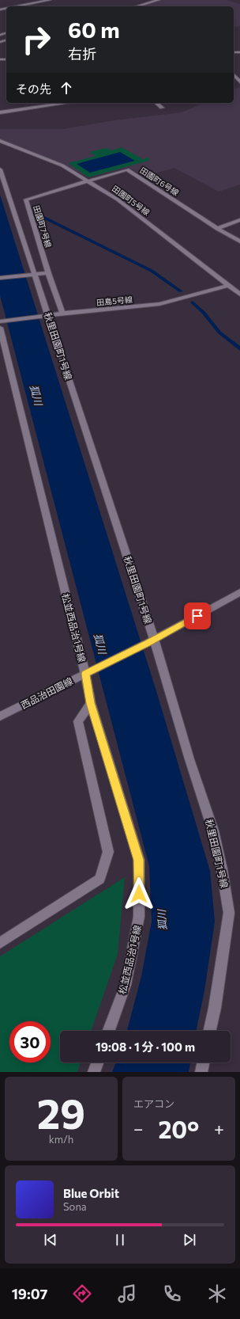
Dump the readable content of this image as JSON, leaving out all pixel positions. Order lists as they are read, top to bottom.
{
  "streets": {
    "street": [
      "田園町6号線",
      "田園町5号線",
      "田園町7号線",
      "田島5号線",
      "秋里田園町1号線",
      "松並西品治1号線",
      "西品治田園線"
    ]
  },
  "crossings": [
    ["田園町6号線", "田園町5号線"],
    ["田園町6号線", "田園町7号線"],
    ["田園町5号線", "田園町7号線"],
    ["田園町5号線", "田島5号線"],
    ["田島5号線", "秋里田園町1号線"],
    ["田島5号線", "松並西品治1号線"],
    ["秋里田園町1号線", "西品治田園線"],
    ["松並西品治1号線", "西品治田園線"]
  ],
  "water": ["狐川"],
  "page": {
    "turn": ["60 m", "右折"],
    "then": "その先",
    "limit": "30",
    "trip": "19:08 · 1 分 · 100 m",
    "tile": [
      ["29", "km/h"],
      "エアコン"
    ],
    "heat": ["−", "20°", "+"],
    "song": ["Blue Orbit", "Sona"],
    "tabs": "19:07"
  }
}
